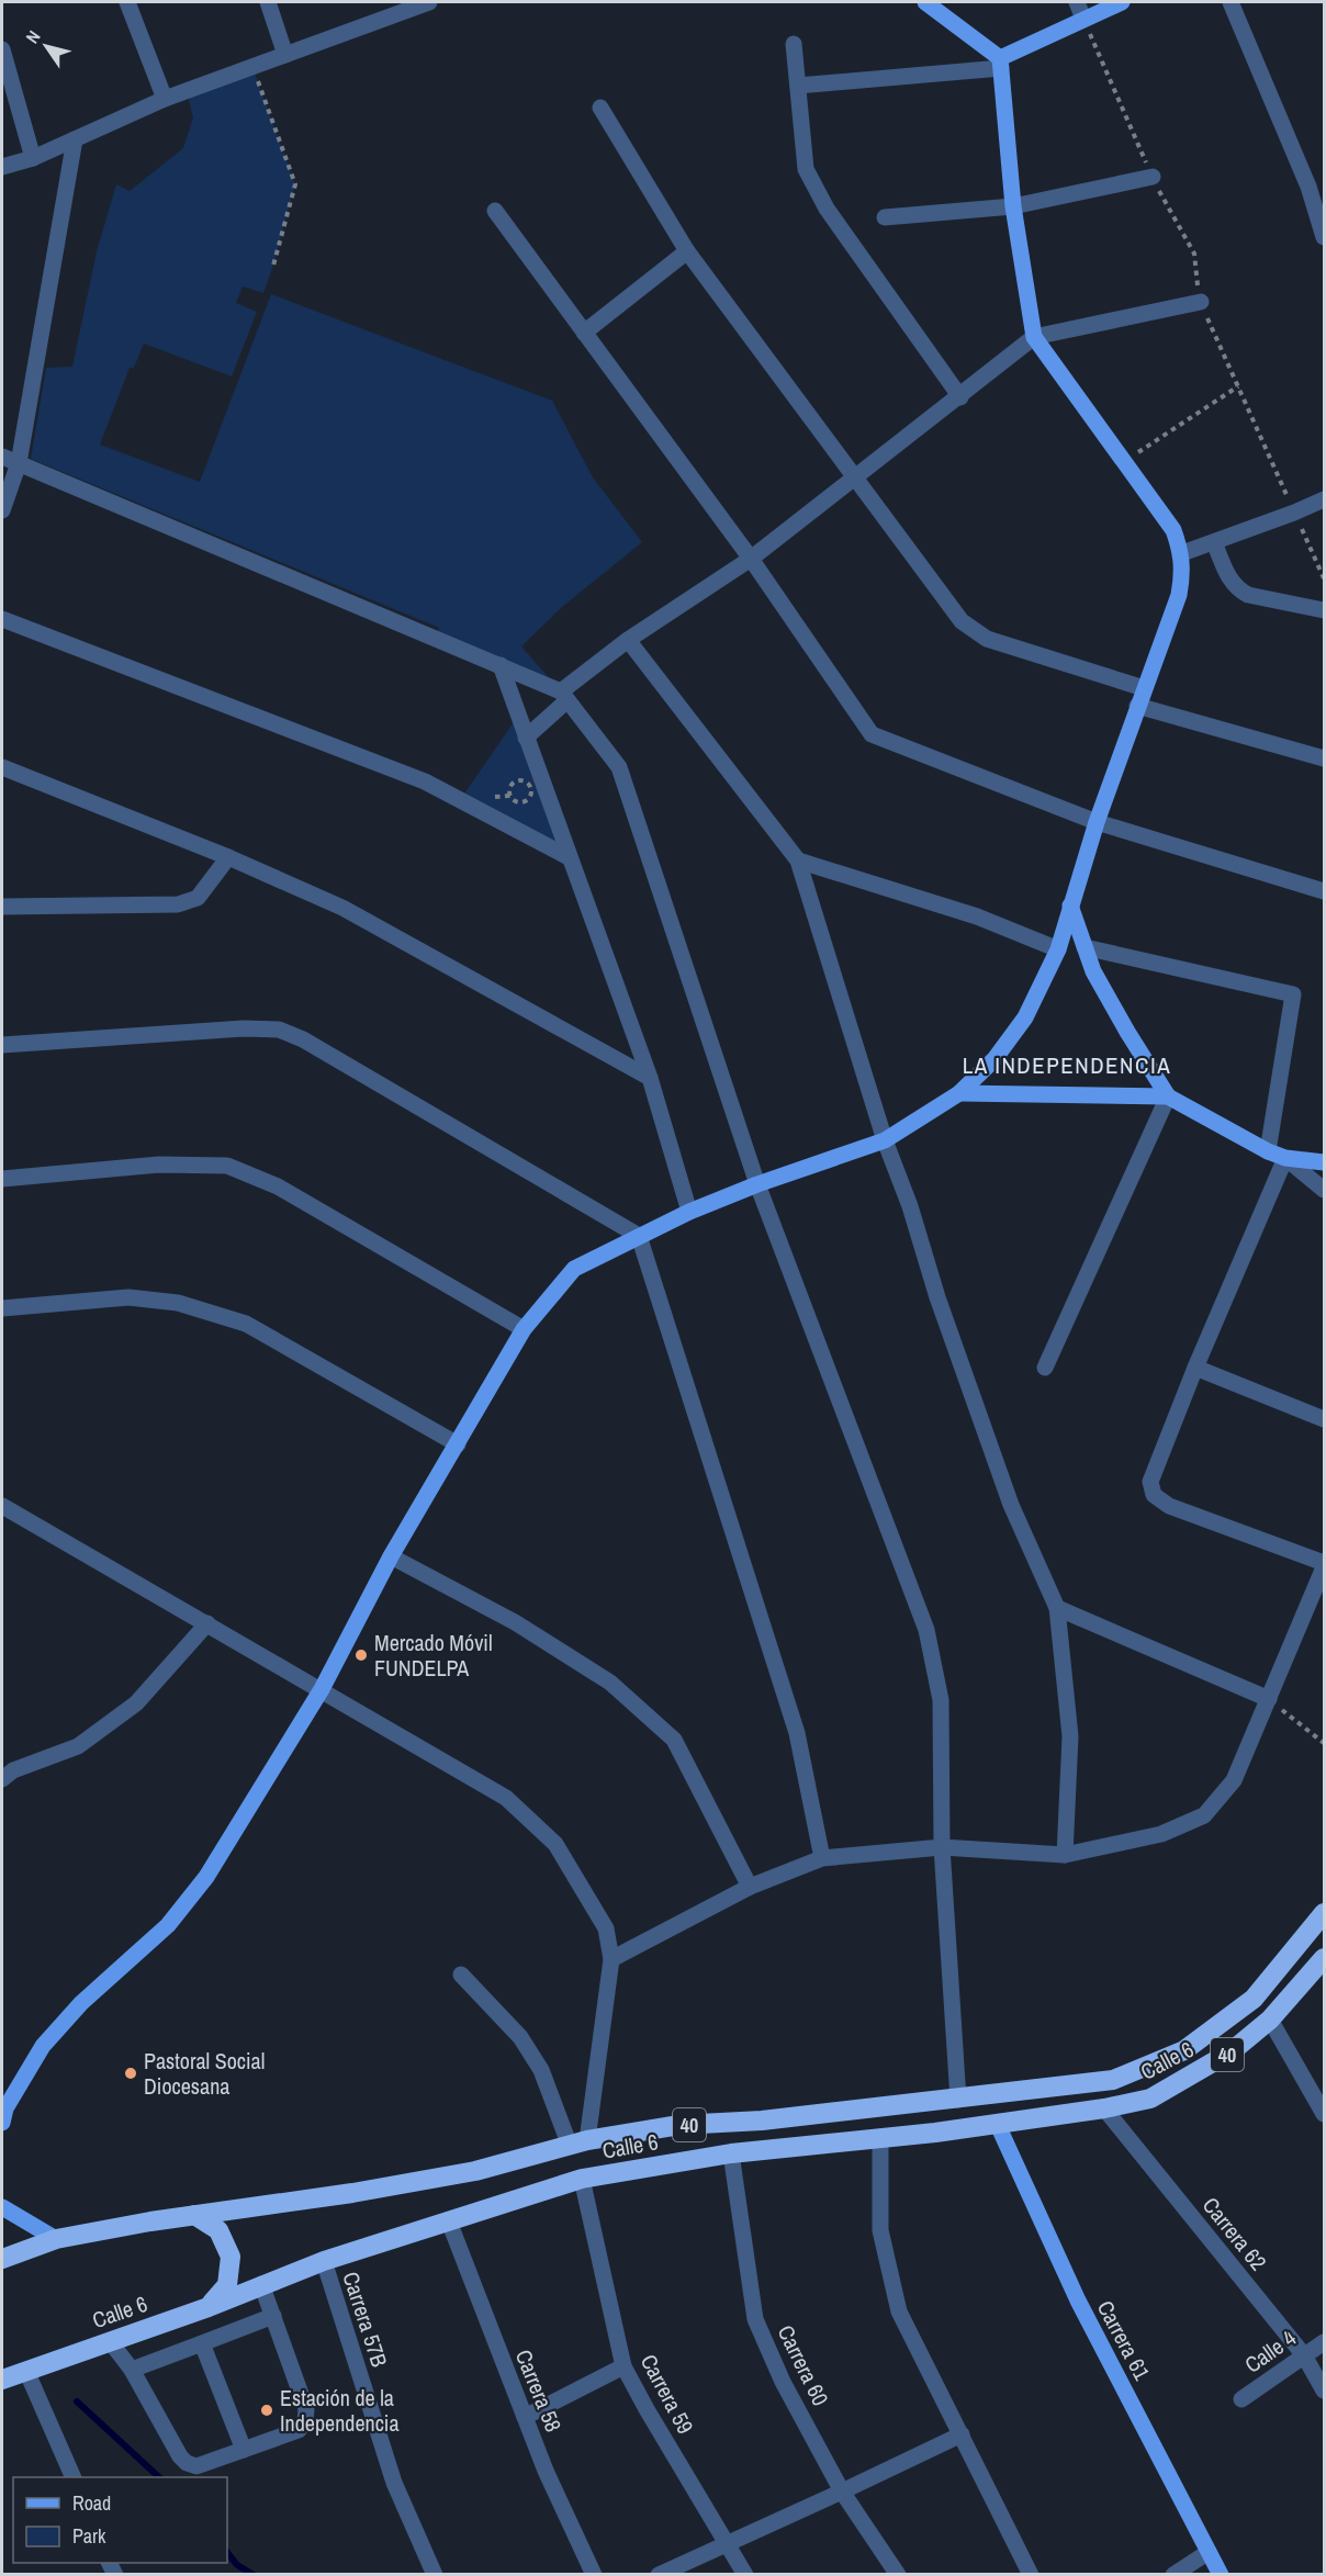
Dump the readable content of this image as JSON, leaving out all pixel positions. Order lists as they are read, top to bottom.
{
  "streets": {
    "highway": ["40", "Calle 6"],
    "main road": ["Carrera 61"],
    "street": [
      "Carrera 62",
      "Carrera 57B",
      "Calle 4",
      "Carrera 60",
      "Carrera 58",
      "Carrera 59"
    ]
  },
  "crossings": [
    ["Calle 6", "Carrera 62"],
    ["Calle 6", "Carrera 57B"],
    ["Calle 6", "Carrera 61"],
    ["Calle 6", "Carrera 60"],
    ["Calle 6", "Carrera 58"],
    ["Calle 6", "Carrera 59"],
    ["Carrera 62", "Calle 4"]
  ],
  "districts": ["LA INDEPENDENCIA"],
  "places": ["Mercado Móvil FUNDELPA", "Pastoral Social Diocesana", "Estación de la Independencia"],
  "legend": ["Road", "Park"],
  "north": "top left"
}
